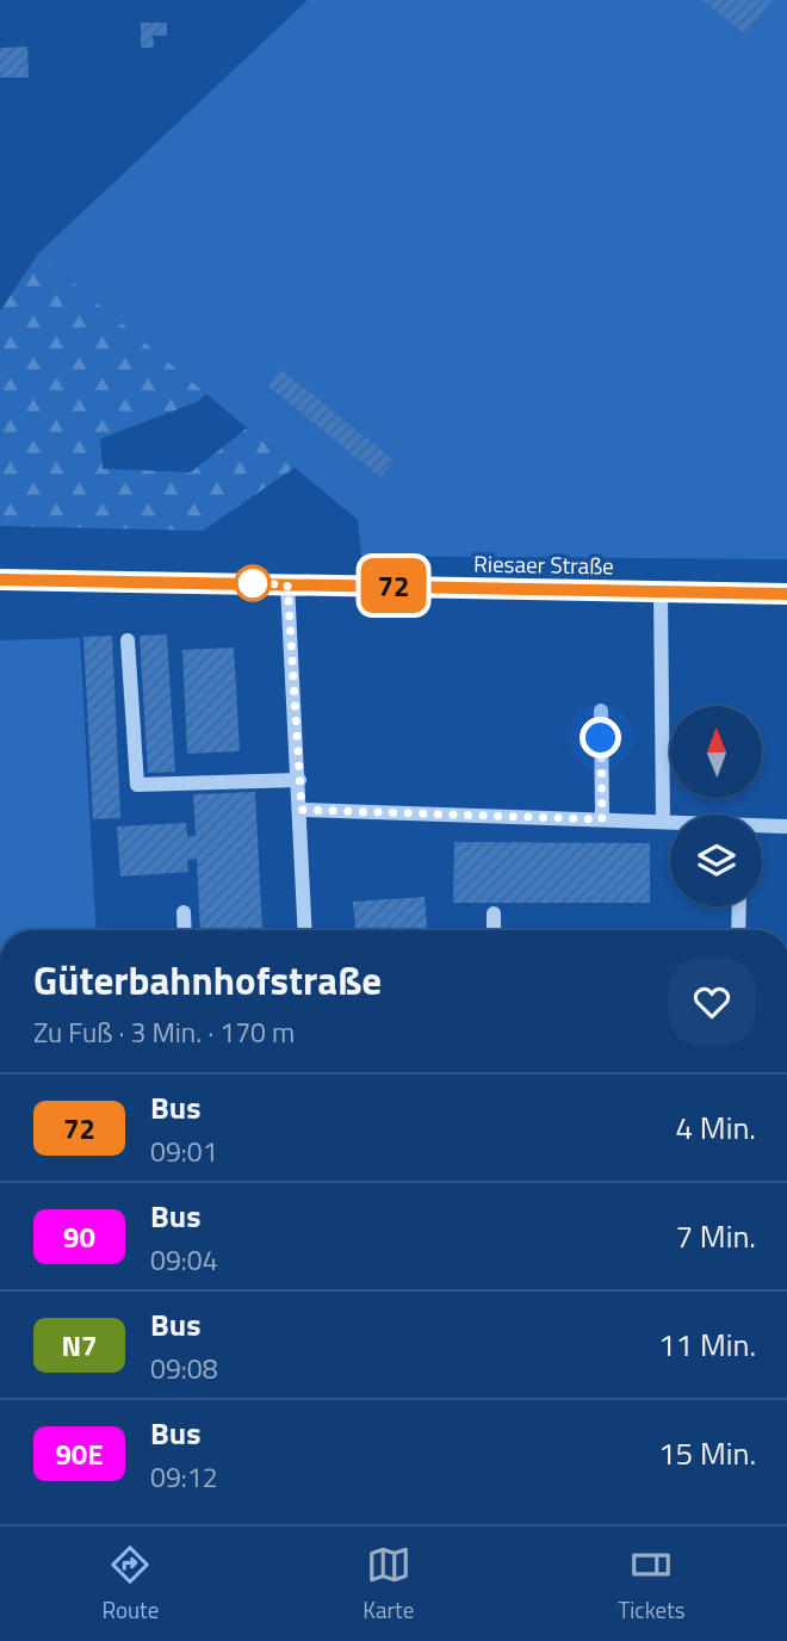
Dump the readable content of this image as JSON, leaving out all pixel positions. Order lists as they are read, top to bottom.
{
  "streets": {
    "main road": ["Riesaer Straße"]
  },
  "lines": ["bus line 72"],
  "north": "top",
  "page": {
    "on_map": "72",
    "heading": ["Güterbahnhofstraße", "Zu Fuß · 3 Min. · 170 m"],
    "list": [
      {
        "mark": "72",
        "name": "Bus",
        "note": "09:01",
        "value": "4 Min."
      },
      {
        "mark": "90",
        "name": "Bus",
        "note": "09:04",
        "value": "7 Min."
      },
      {
        "mark": "N7",
        "name": "Bus",
        "note": "09:08",
        "value": "11 Min."
      },
      {
        "mark": "90E",
        "name": "Bus",
        "note": "09:12",
        "value": "15 Min."
      }
    ],
    "tabs": ["Route", "Karte", "Tickets"]
  }
}
